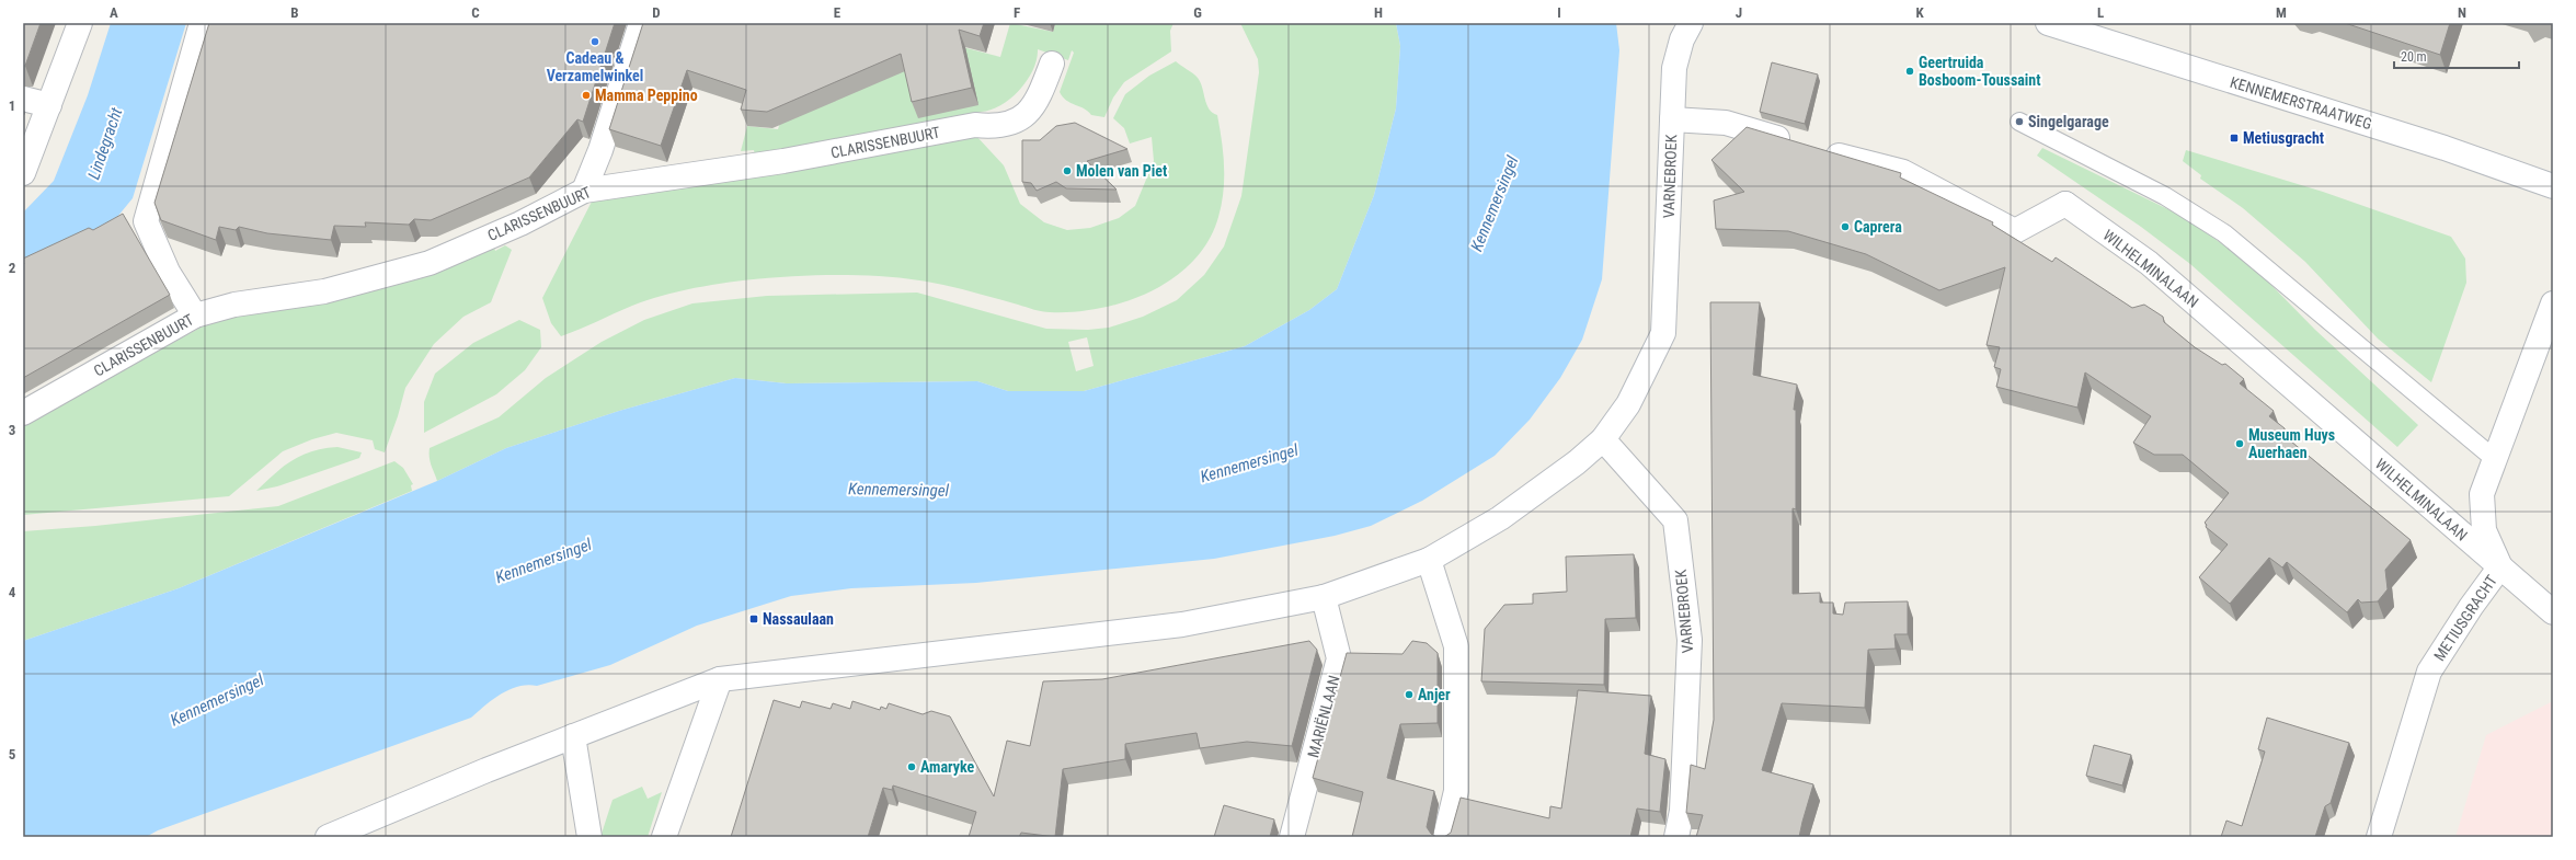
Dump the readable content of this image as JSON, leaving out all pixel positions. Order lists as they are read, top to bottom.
{
  "streets": {
    "street": [
      "KENNEMERSTRAATWEG",
      "CLARISSENBUURT",
      "VARNEBROEK",
      "WILHELMINALAAN",
      "METIUSGRACHT",
      "MARIËNLAAN"
    ]
  },
  "crossings": [
    ["VARNEBROEK", "WILHELMINALAAN"],
    ["WILHELMINALAAN", "METIUSGRACHT"]
  ],
  "water": ["Lindegracht", "Kennemersingel"],
  "places": {
    "other": [
      "Cadeau & Verzamelwinkel",
      "Geertruida Bosboom-Toussaint",
      "Mamma Peppino",
      "Singelgarage",
      "Molen van Piet",
      "Caprera",
      "Museum Huys Auerhaen",
      "Anjer",
      "Amaryke"
    ],
    "transit": ["Metiusgracht", "Nassaulaan"]
  },
  "scale_bar": "20 m",
  "grid": {
    "columns": [
      "A",
      "B",
      "C",
      "D",
      "E",
      "F",
      "G",
      "H",
      "I",
      "J",
      "K",
      "L",
      "M",
      "N"
    ],
    "rows": [
      "1",
      "2",
      "3",
      "4",
      "5"
    ]
  }
}
